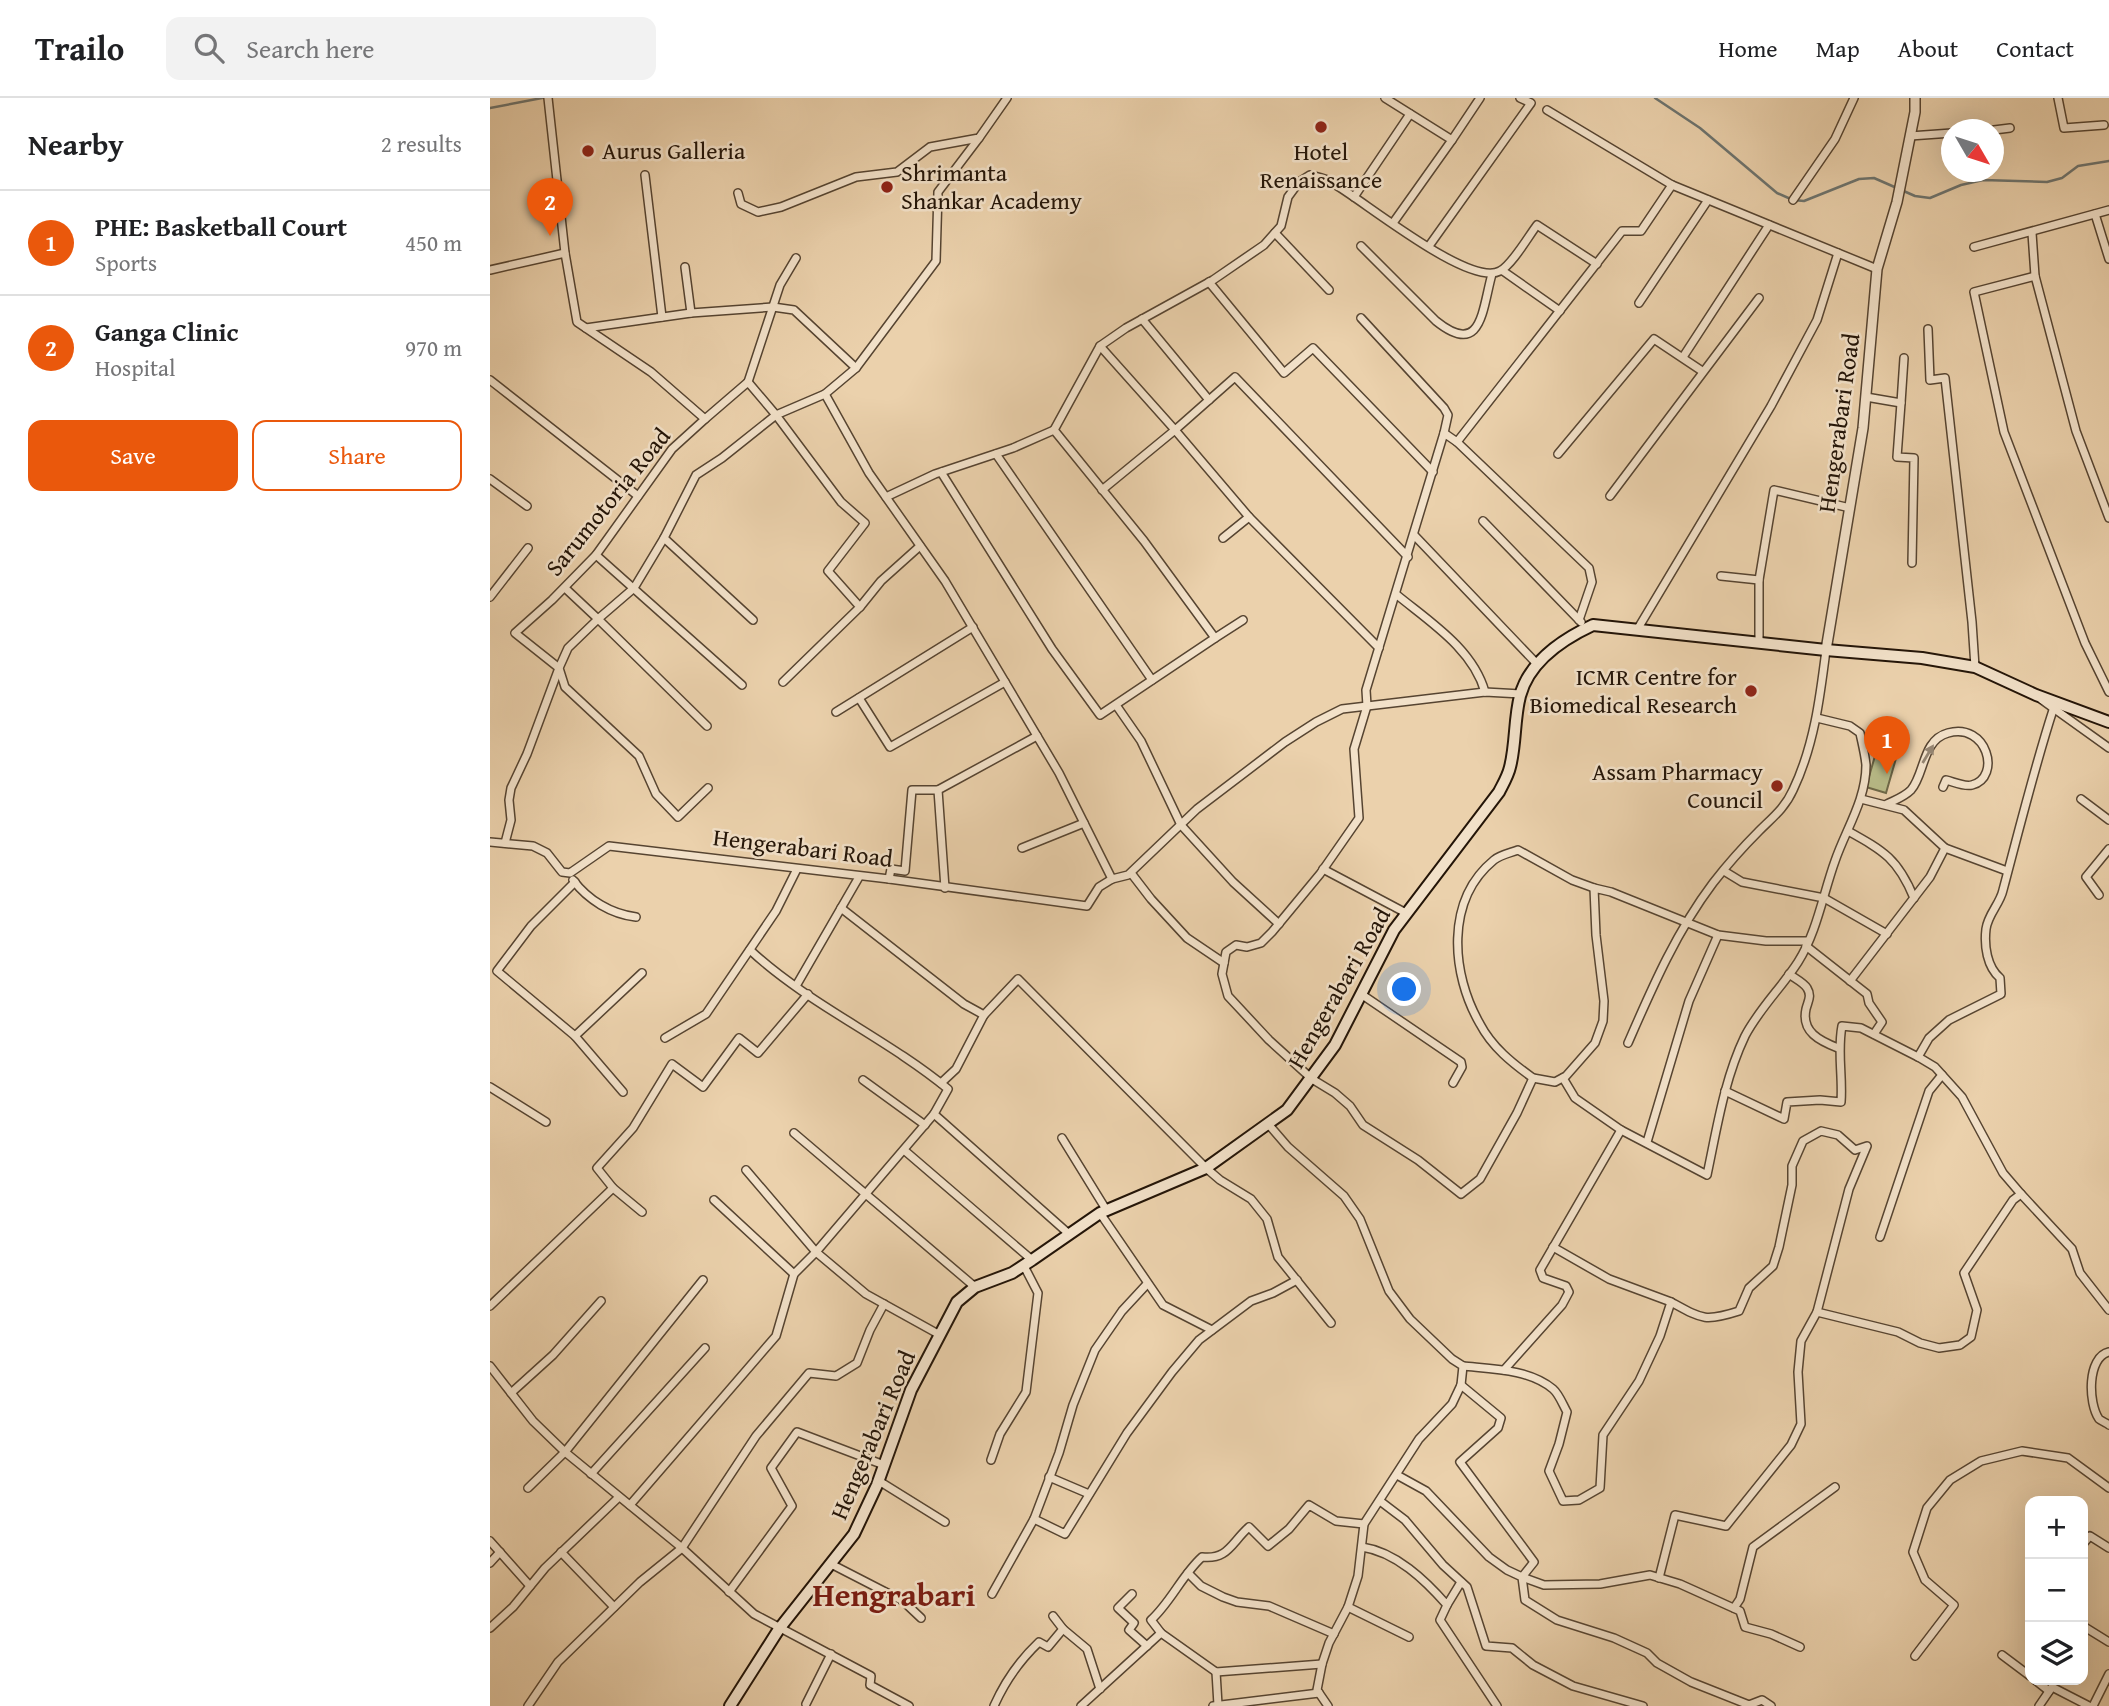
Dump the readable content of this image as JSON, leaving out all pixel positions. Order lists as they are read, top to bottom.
{
  "streets": {
    "main road": ["Hengerabari Road"],
    "street": ["Sarumotoria Road"]
  },
  "districts": ["Hengrabari"],
  "places": [
    "Hotel Renaissance",
    "Aurus Galleria",
    "Shrimanta Shankar Academy",
    "ICMR Centre for Biomedical Research",
    "Assam Pharmacy Council"
  ],
  "north": "bottom right",
  "page": {
    "header": "Trailo",
    "search": "Search here",
    "nav": [
      "Home",
      "Map",
      "About",
      "Contact"
    ],
    "heading": ["Nearby", "2 results"],
    "pins": ["2", "1"],
    "list": [
      {
        "mark": "1",
        "name": "PHE: Basketball Court",
        "note": "Sports",
        "value": "450 m"
      },
      {
        "mark": "2",
        "name": "Ganga Clinic",
        "note": "Hospital",
        "value": "970 m"
      }
    ],
    "buttons": ["Save", "Share"],
    "map_buttons": ["+", "−"]
  }
}
